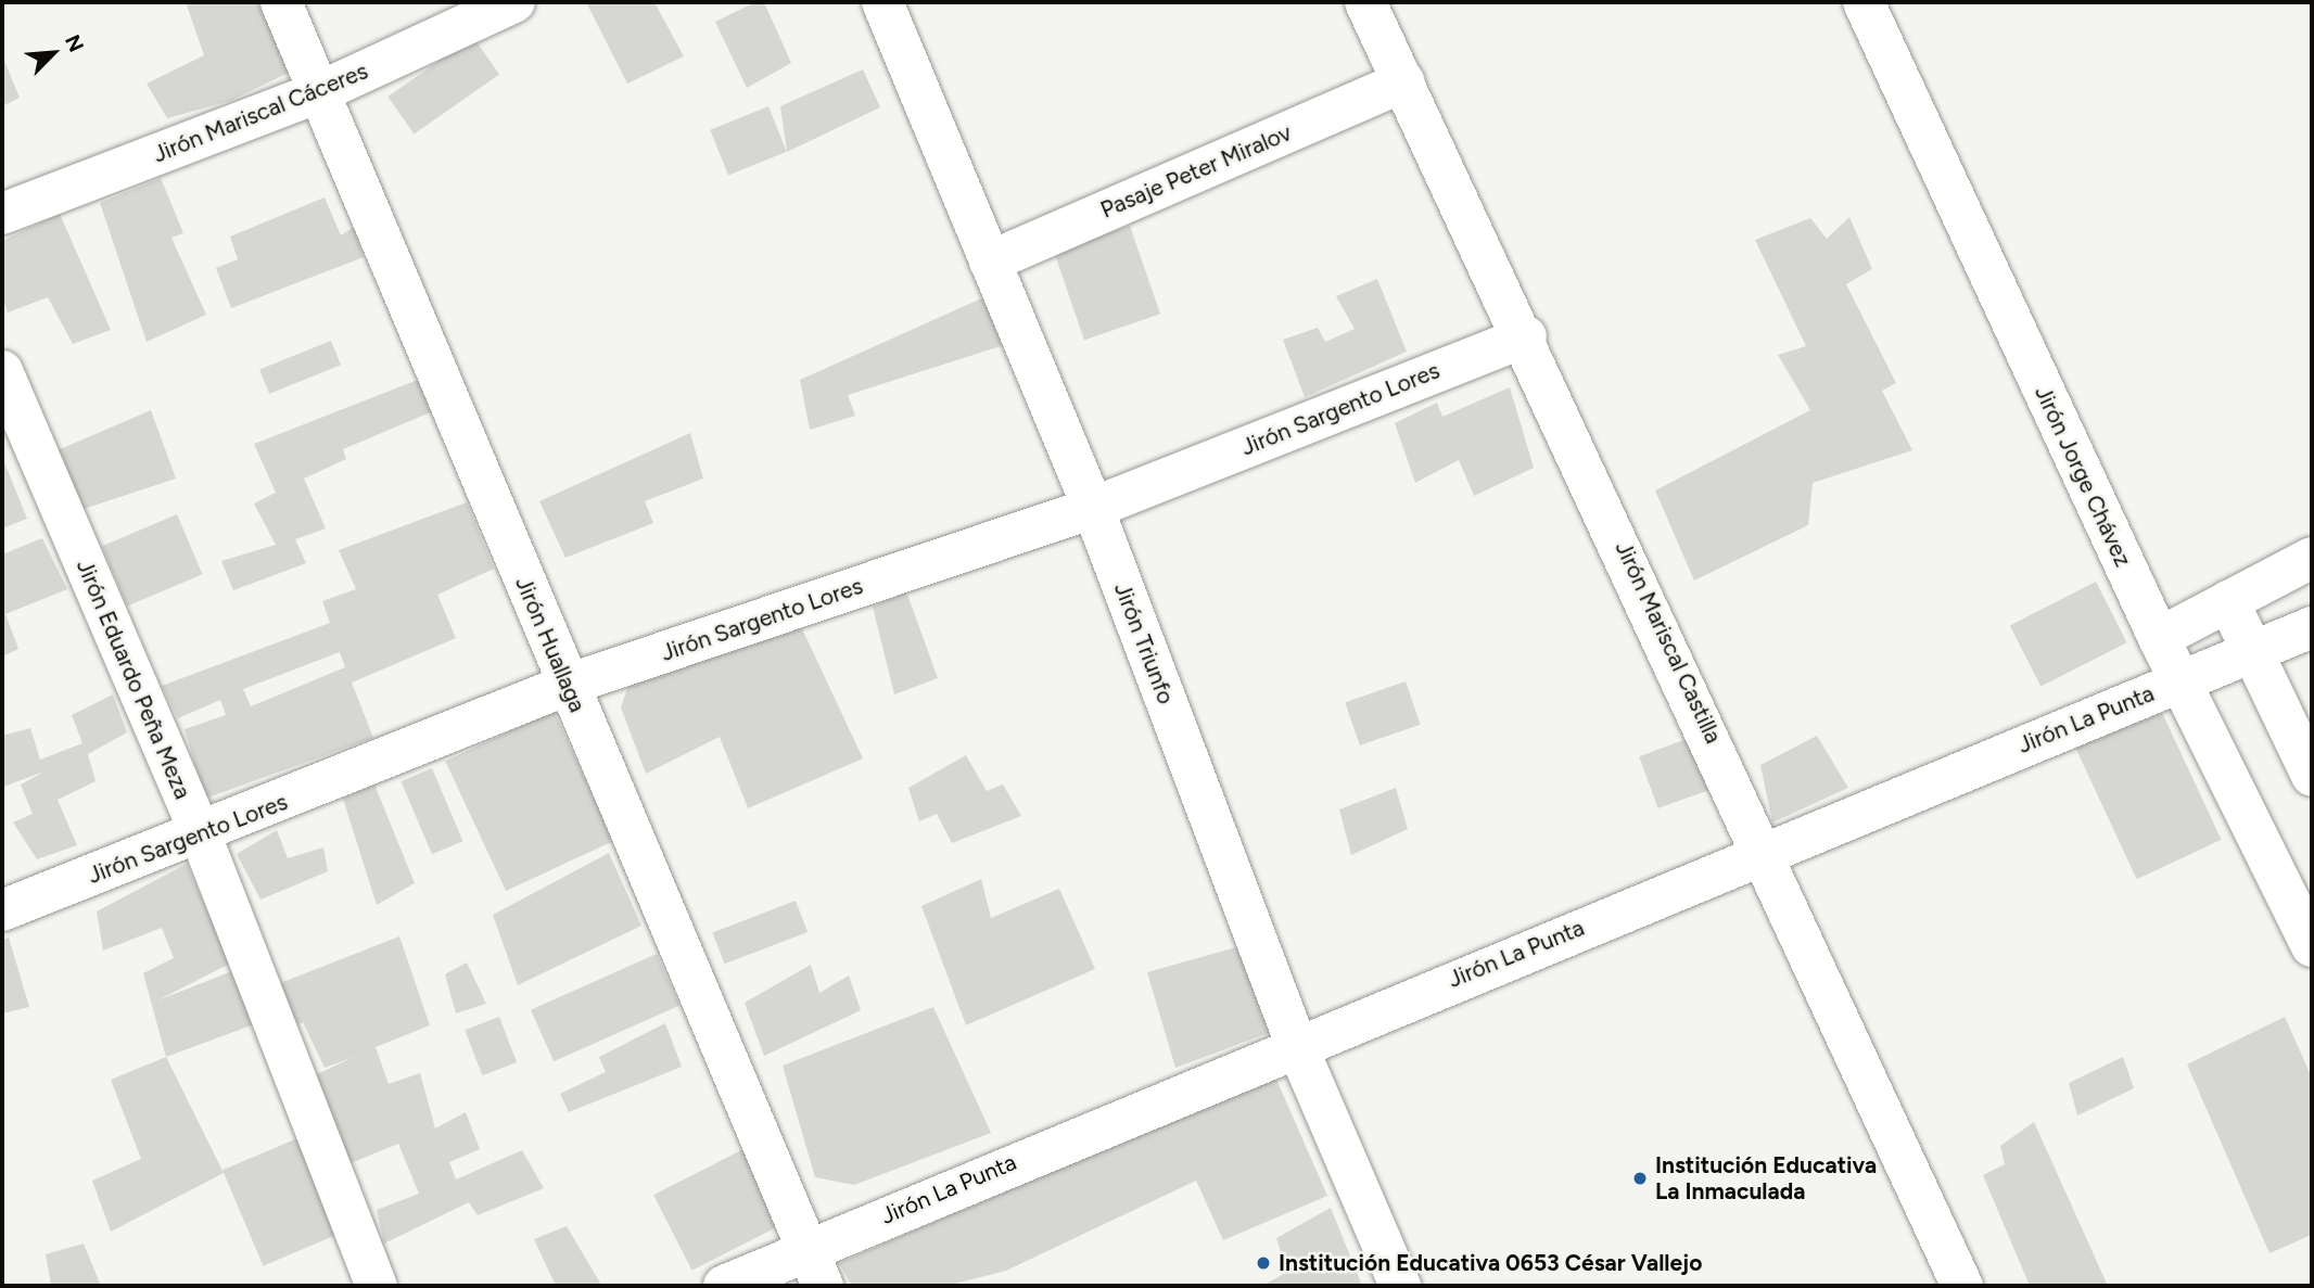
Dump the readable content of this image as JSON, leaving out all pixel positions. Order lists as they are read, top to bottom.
{
  "streets": {
    "street": [
      "Jirón Mariscal Cáceres",
      "Pasaje Peter Miralov",
      "Jirón Sargento Lores",
      "Jirón Jorge Chávez",
      "Jirón Mariscal Castilla",
      "Jirón Triunfo",
      "Jirón Huallaga",
      "Jirón Eduardo Peña Meza",
      "Jirón La Punta"
    ]
  },
  "crossings": [
    ["Jirón Mariscal Cáceres", "Jirón Huallaga"],
    ["Pasaje Peter Miralov", "Jirón Mariscal Castilla"],
    ["Pasaje Peter Miralov", "Jirón Triunfo"],
    ["Jirón Sargento Lores", "Jirón Mariscal Castilla"],
    ["Jirón Sargento Lores", "Jirón Triunfo"],
    ["Jirón Sargento Lores", "Jirón Huallaga"],
    ["Jirón Sargento Lores", "Jirón Eduardo Peña Meza"],
    ["Jirón Jorge Chávez", "Jirón La Punta"],
    ["Jirón Mariscal Castilla", "Jirón La Punta"],
    ["Jirón Triunfo", "Jirón La Punta"],
    ["Jirón Huallaga", "Jirón La Punta"]
  ],
  "places": ["Institución Educativa La Inmaculada", "Institución Educativa 0653 César Vallejo"],
  "north": "top right"
}
